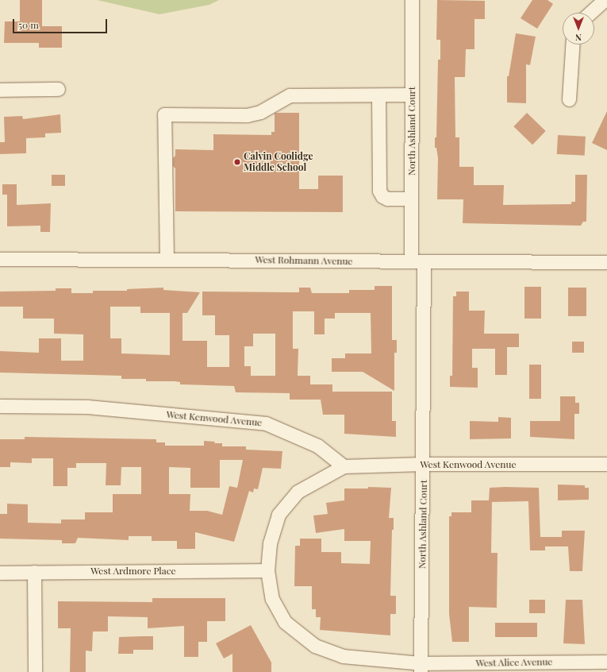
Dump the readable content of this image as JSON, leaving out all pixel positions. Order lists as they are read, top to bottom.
{
  "streets": {
    "street": [
      "North Ashland Court",
      "West Rohmann Avenue",
      "West Kenwood Avenue",
      "West Ardmore Place",
      "West Alice Avenue"
    ]
  },
  "crossings": [
    ["North Ashland Court", "West Rohmann Avenue"],
    ["North Ashland Court", "West Kenwood Avenue"],
    ["North Ashland Court", "West Alice Avenue"],
    ["West Kenwood Avenue", "West Alice Avenue"],
    ["West Ardmore Place", "West Alice Avenue"]
  ],
  "places": ["Calvin Coolidge Middle School"],
  "scale_bar": "50 m",
  "north": "bottom"
}
